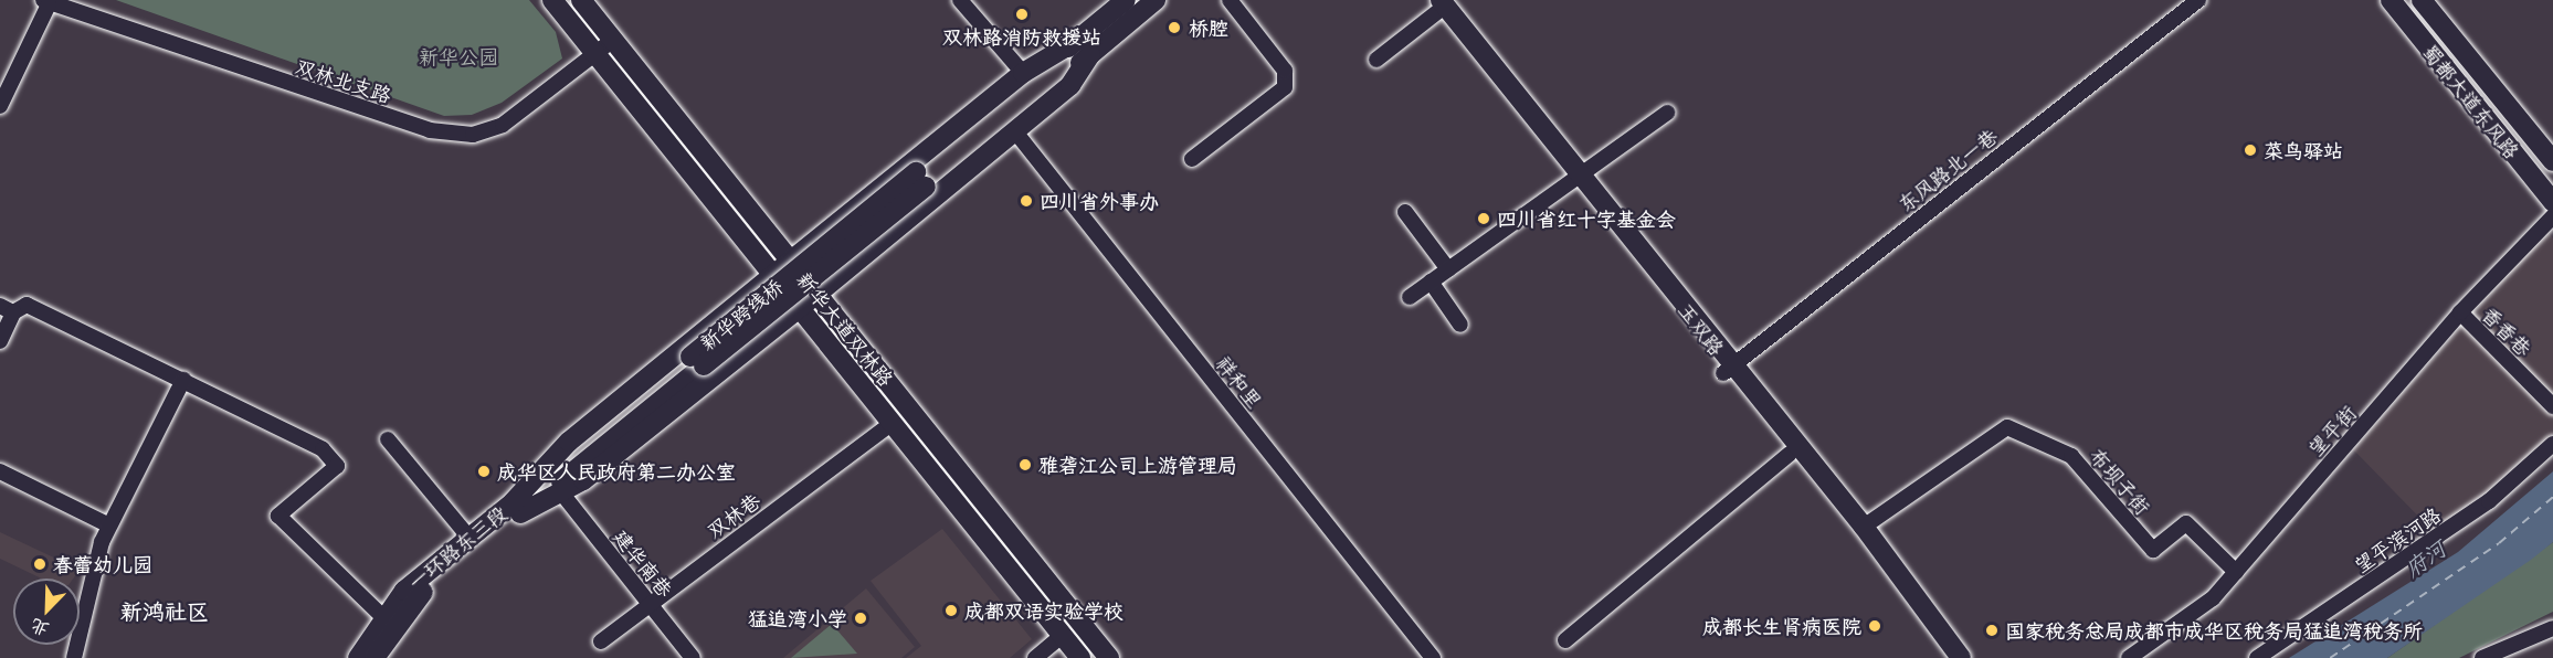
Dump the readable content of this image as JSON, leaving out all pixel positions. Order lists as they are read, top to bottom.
{
  "streets": {
    "main road": [
      "蜀都大道东风路",
      "新华跨线桥",
      "新华大道双林路",
      "玉双路",
      "一环路东三段"
    ],
    "street": [
      "双林北支路",
      "东风路北一巷",
      "香香巷",
      "祥和里",
      "望平街",
      "布坝子街",
      "双林巷",
      "望平滨河路",
      "建华南巷"
    ]
  },
  "crossings": [
    ["双林北支路", "新华大道双林路"],
    ["东风路北一巷", "玉双路"],
    ["新华跨线桥", "一环路东三段"],
    ["新华大道双林路", "双林巷"],
    ["玉双路", "布坝子街"],
    ["香香巷", "望平街"],
    ["望平街", "布坝子街"],
    ["双林巷", "建华南巷"]
  ],
  "districts": ["新鸿社区"],
  "water": ["府河"],
  "parks": ["新华公园"],
  "places": [
    "双林路消防救援站",
    "桥腔",
    "菜鸟驿站",
    "四川省外事办",
    "四川省红十字基金会",
    "雅砻江公司上游管理局",
    "成华区人民政府第二办公室",
    "春蕾幼儿园",
    "成都双语实验学校",
    "猛追湾小学",
    "成都长生肾病医院",
    "国家税务总局成都市成华区税务局猛追湾税务所"
  ],
  "north": "bottom left"
}
